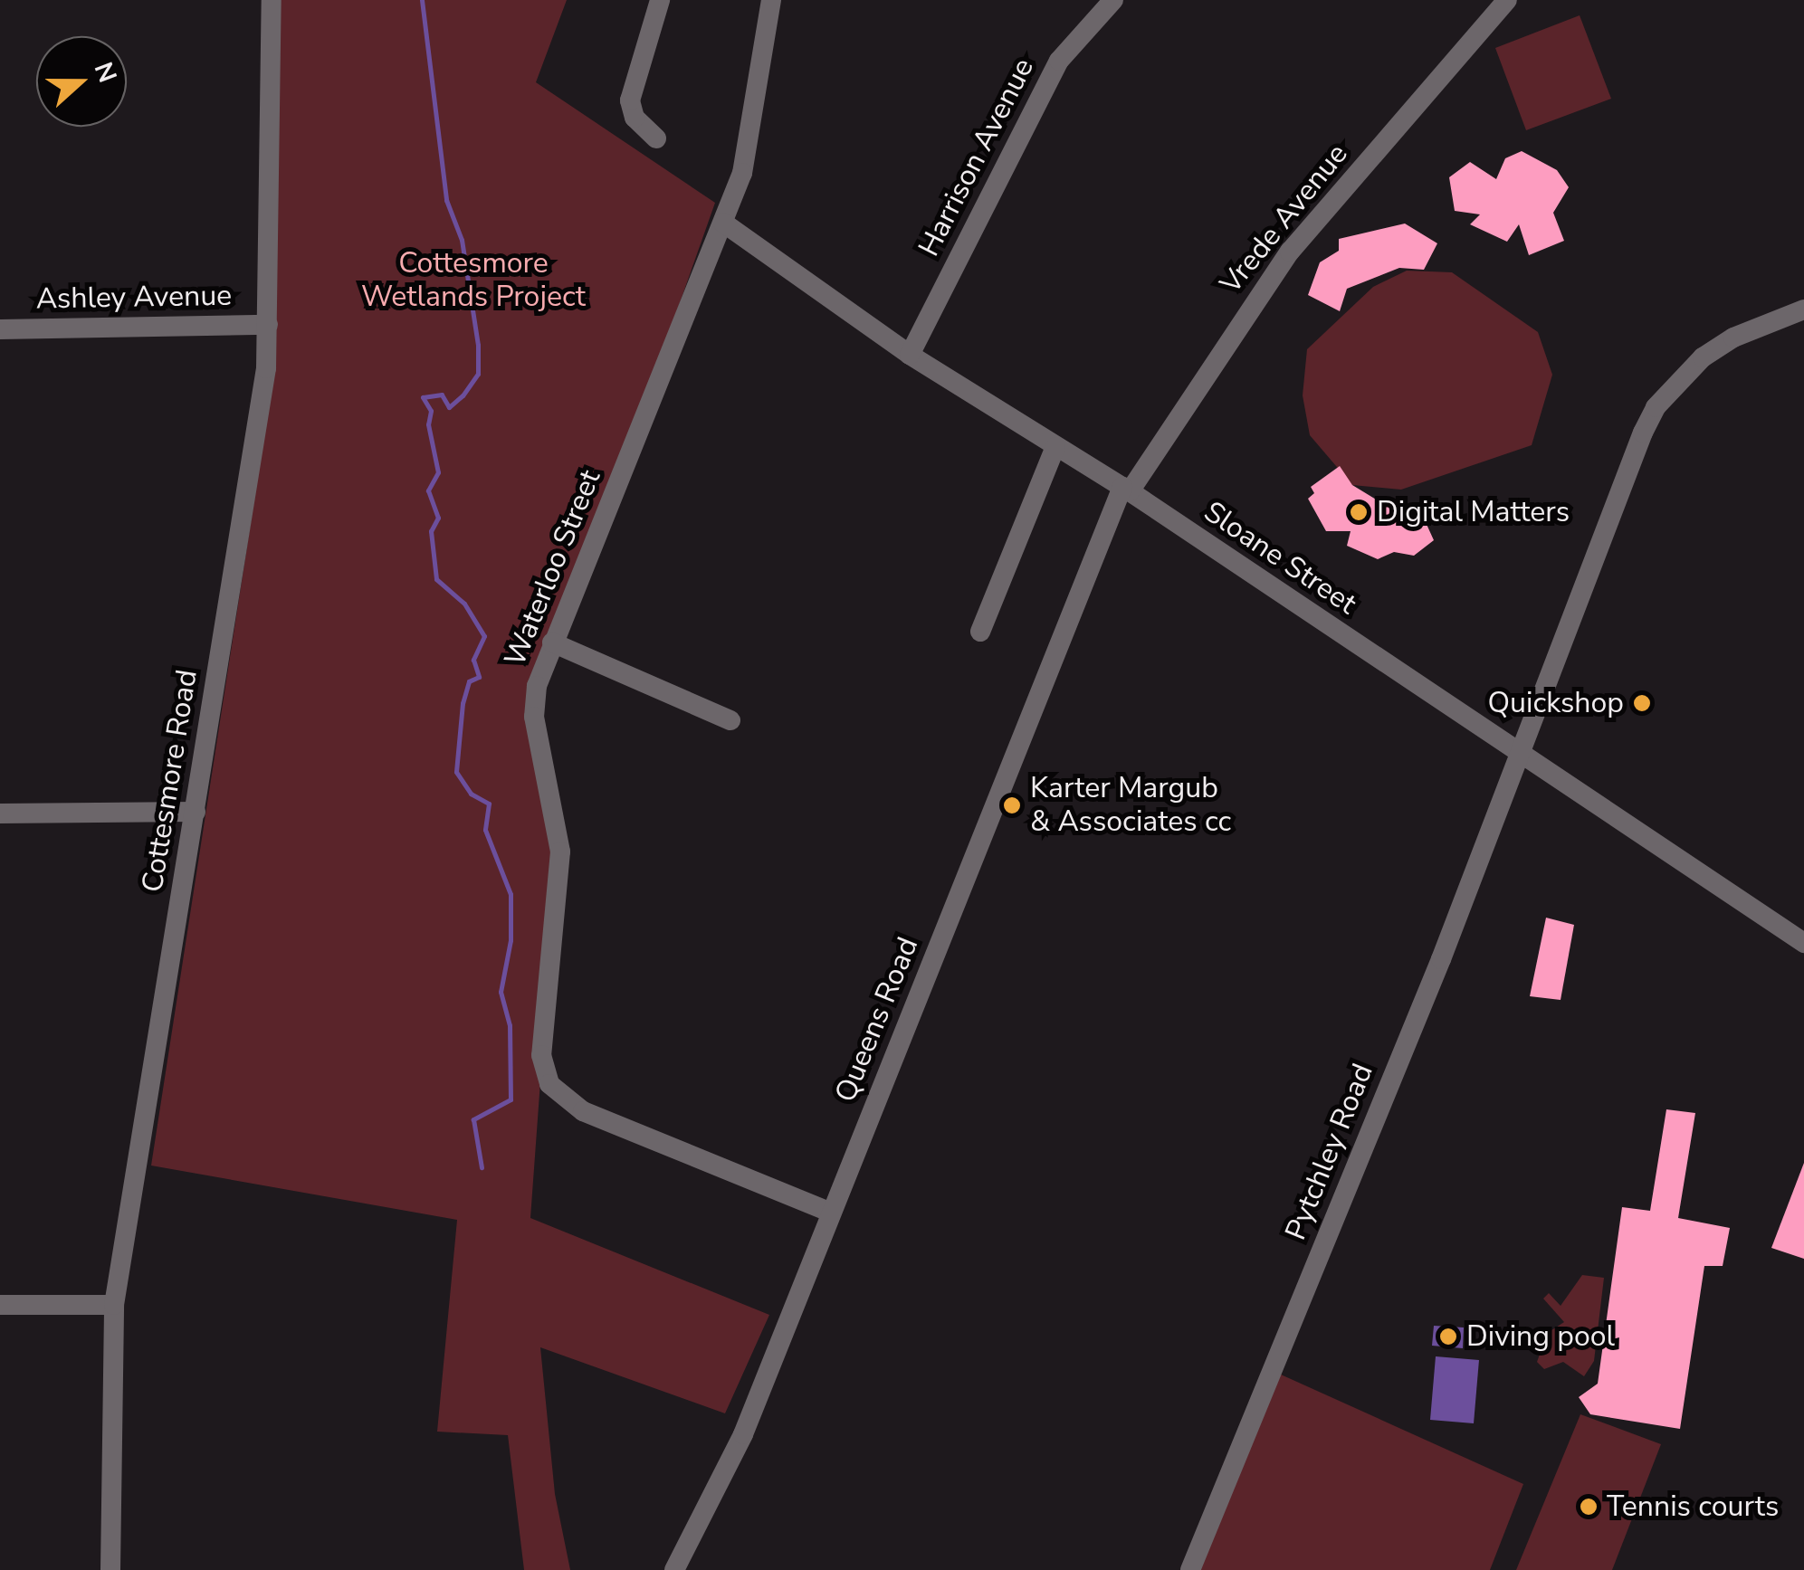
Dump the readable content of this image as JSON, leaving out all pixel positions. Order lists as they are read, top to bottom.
{
  "streets": {
    "street": [
      "Harrison Avenue",
      "Vrede Avenue",
      "Ashley Avenue",
      "Sloane Street",
      "Waterloo Street",
      "Cottesmore Road",
      "Queens Road",
      "Pytchley Road"
    ]
  },
  "crossings": [
    ["Harrison Avenue", "Sloane Street"],
    ["Vrede Avenue", "Sloane Street"],
    ["Vrede Avenue", "Queens Road"],
    ["Ashley Avenue", "Cottesmore Road"],
    ["Sloane Street", "Waterloo Street"],
    ["Sloane Street", "Queens Road"],
    ["Sloane Street", "Pytchley Road"],
    ["Waterloo Street", "Queens Road"]
  ],
  "parks": ["Cottesmore Wetlands Project"],
  "places": [
    "Digital Matters",
    "Quickshop",
    "Karter Margub & Associates cc",
    "Diving pool",
    "Tennis courts"
  ],
  "north": "right"
}
